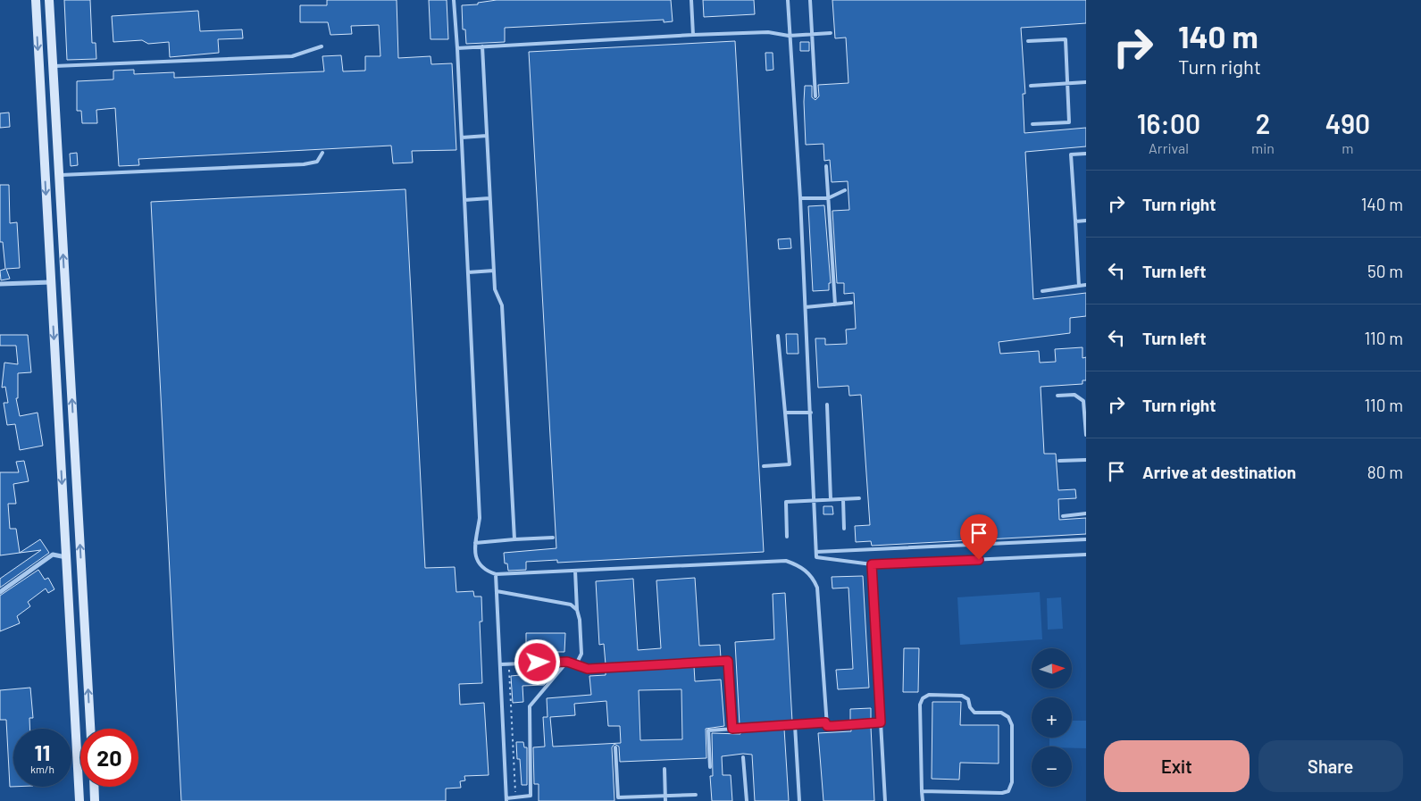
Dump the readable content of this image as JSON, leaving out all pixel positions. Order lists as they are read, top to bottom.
{
  "north": "right",
  "page": {
    "turn": ["140 m", "Turn right"],
    "eta": [
      "16:00",
      "Arrival",
      "2",
      "min",
      "490",
      "m"
    ],
    "list": [
      {
        "name": "Turn right",
        "value": "140 m"
      },
      {
        "name": "Turn left",
        "value": "50 m"
      },
      {
        "name": "Turn left",
        "value": "110 m"
      },
      {
        "name": "Turn right",
        "value": "110 m"
      },
      {
        "name": "Arrive at destination",
        "value": "80 m"
      }
    ],
    "map_buttons": ["+", "−"],
    "speed": "11 km/h",
    "limit": "20",
    "buttons": ["Exit", "Share"]
  }
}
